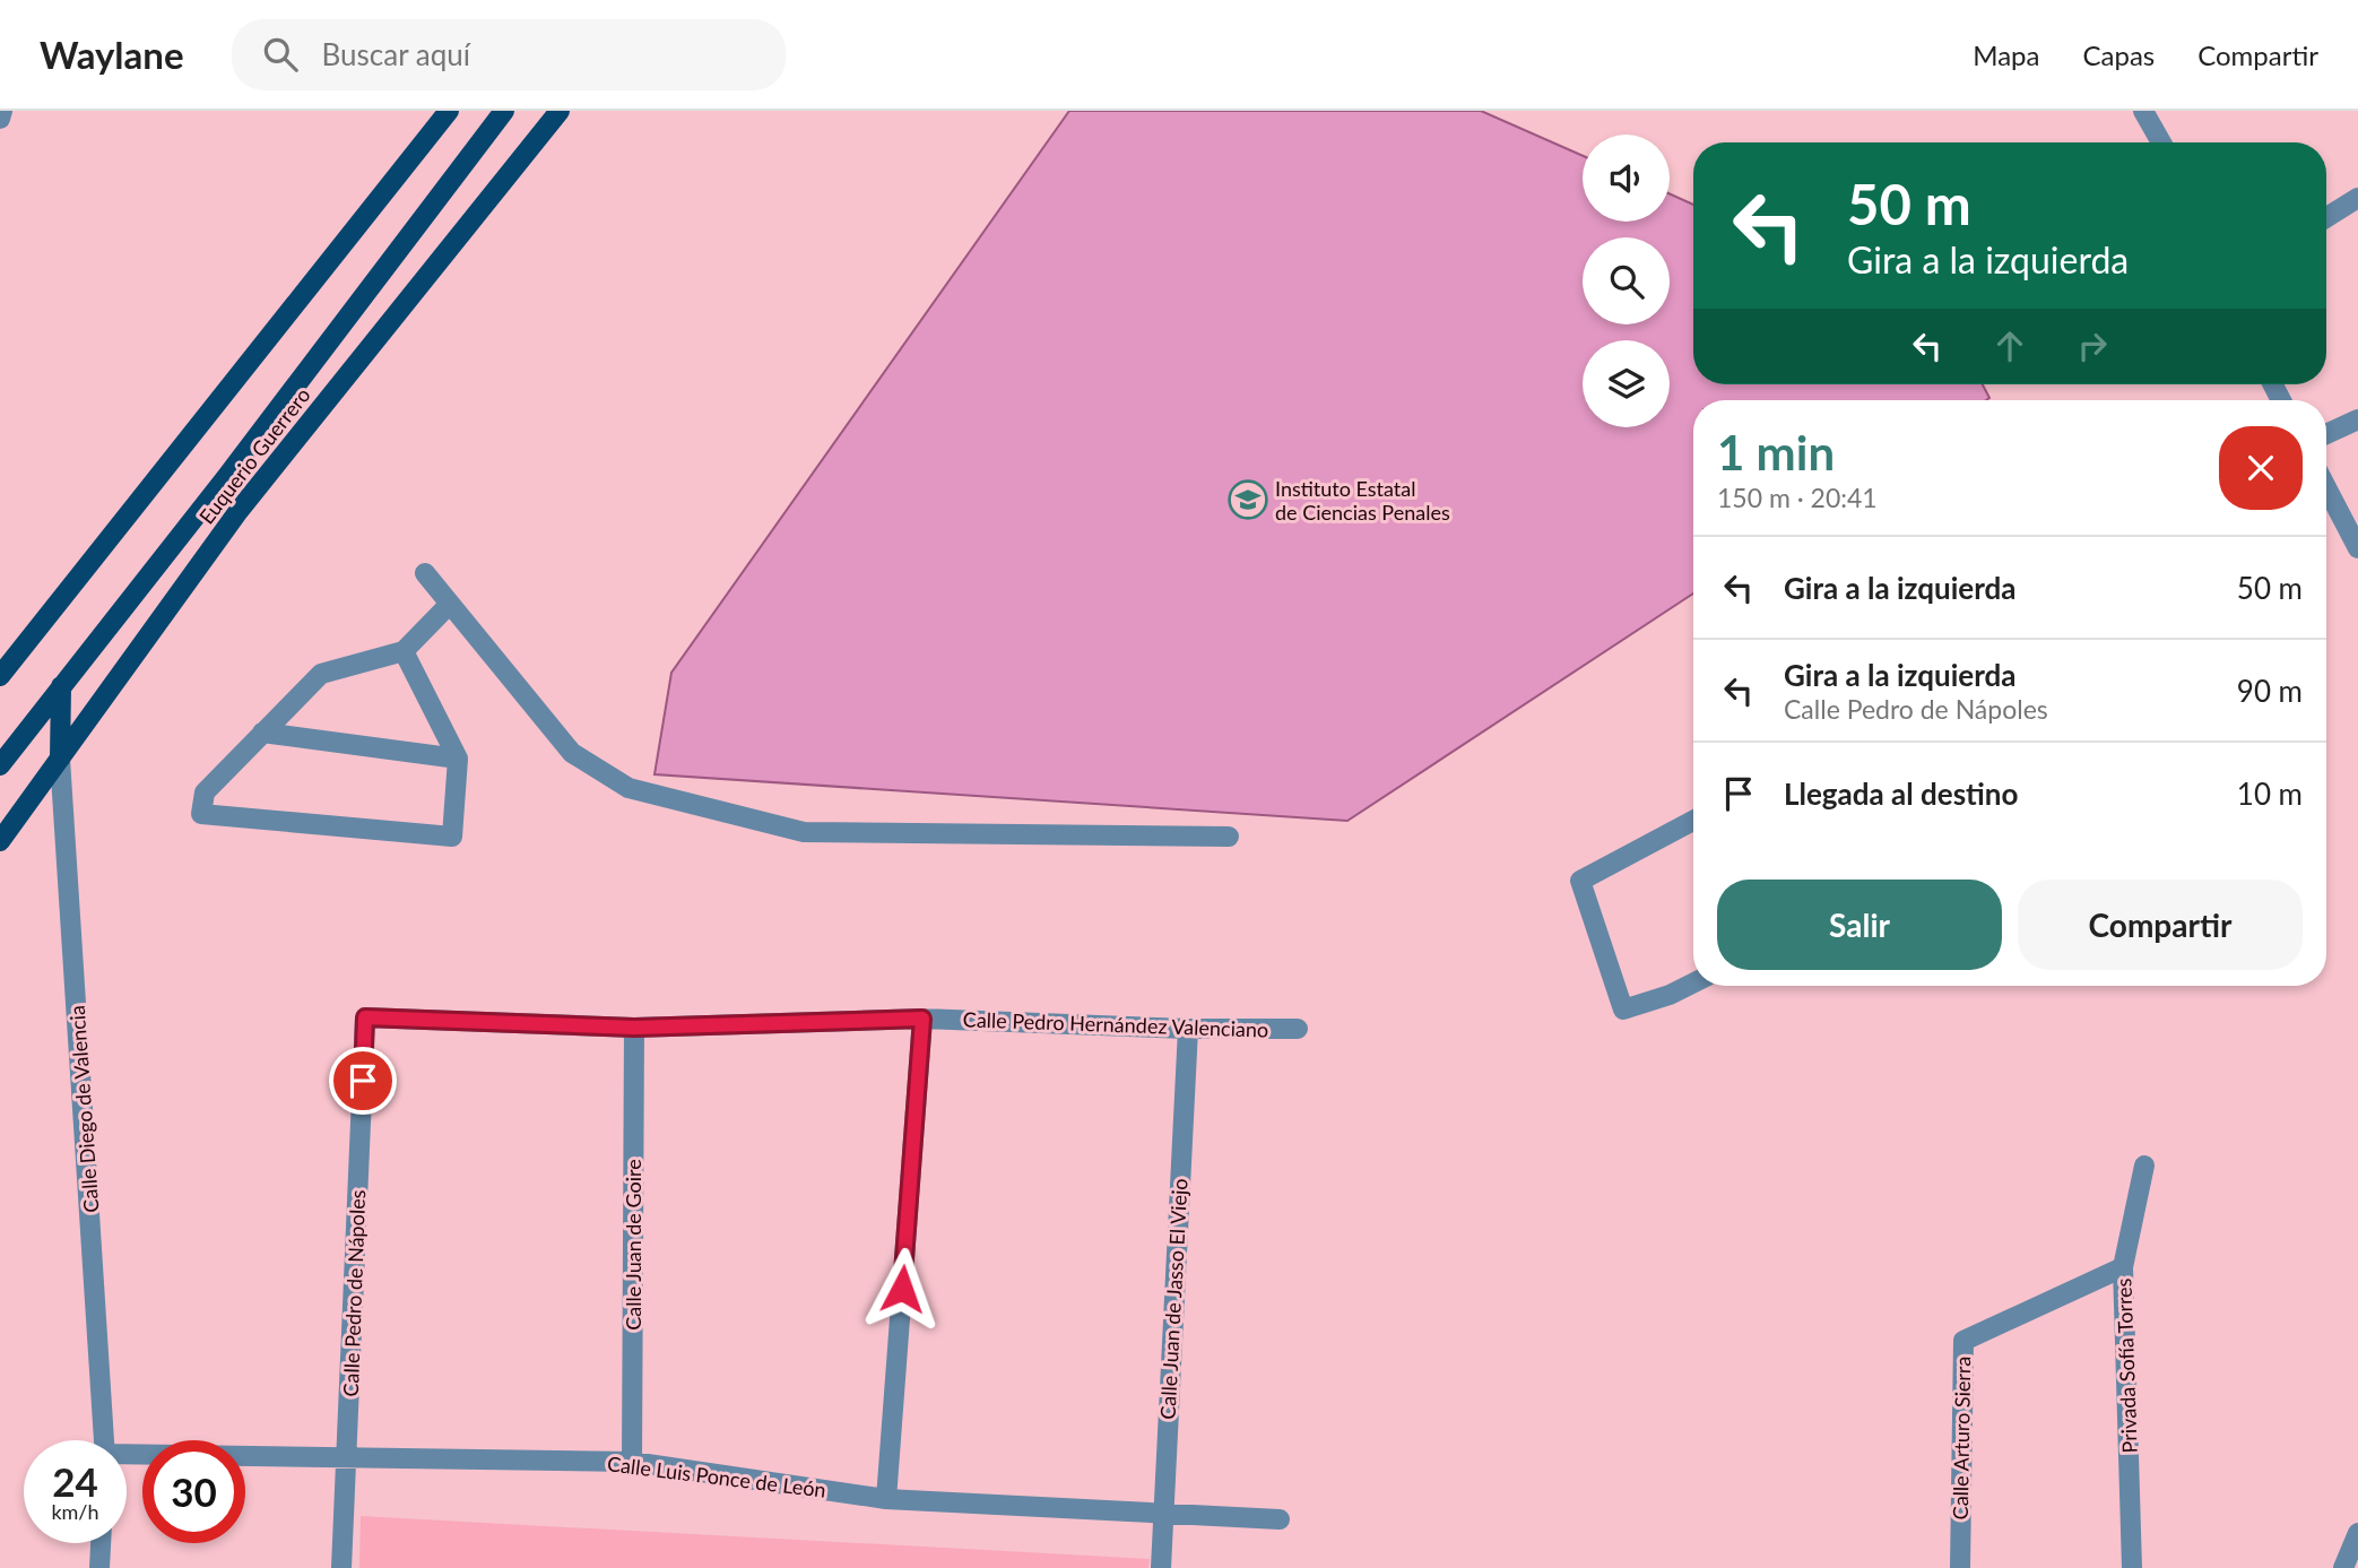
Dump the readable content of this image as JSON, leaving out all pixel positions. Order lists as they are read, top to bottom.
{
  "streets": {
    "main road": ["Euquerio Guerrero"],
    "street": [
      "Calle Pedro Hernández Valenciano",
      "Calle Diego de Valencia",
      "Calle Juan de Goire",
      "Calle Pedro de Nápoles",
      "Calle Juan de Jasso El Viejo",
      "Privada Sofía Torres",
      "Calle Arturo Sierra",
      "Calle Luis Ponce de León"
    ]
  },
  "crossings": [
    ["Euquerio Guerrero", "Calle Diego de Valencia"],
    ["Calle Pedro Hernández Valenciano", "Calle Juan de Goire"],
    ["Calle Pedro Hernández Valenciano", "Calle Pedro de Nápoles"],
    ["Calle Pedro Hernández Valenciano", "Calle Juan de Jasso El Viejo"],
    ["Calle Juan de Goire", "Calle Luis Ponce de León"],
    ["Calle Pedro de Nápoles", "Calle Luis Ponce de León"],
    ["Calle Juan de Jasso El Viejo", "Calle Luis Ponce de León"],
    ["Privada Sofía Torres", "Calle Arturo Sierra"]
  ],
  "places": {
    "school or university": ["Instituto Estatal de Ciencias Penales"]
  },
  "page": {
    "header": "Waylane",
    "search": "Buscar aquí",
    "nav": ["Mapa", "Capas", "Compartir"],
    "turn": ["50 m", "Gira a la izquierda"],
    "heading": ["1 min", "150 m · 20:41"],
    "list": [
      {
        "name": "Gira a la izquierda",
        "value": "50 m"
      },
      {
        "name": "Gira a la izquierda",
        "note": "Calle Pedro de Nápoles",
        "value": "90 m"
      },
      {
        "name": "Llegada al destino",
        "value": "10 m"
      }
    ],
    "buttons": ["Salir", "Compartir"],
    "speed": "24 km/h",
    "limit": "30"
  }
}
